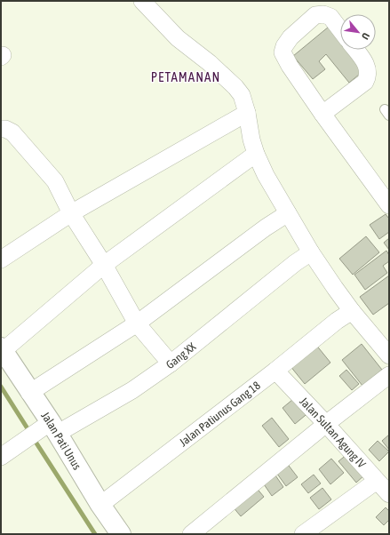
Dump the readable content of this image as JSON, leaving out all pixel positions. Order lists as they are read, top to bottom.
{
  "streets": {
    "main road": ["Jalan Pati Unus"],
    "street": ["Gang XX", "Jalan Patiunus Gang 18", "Jalan Sultan Agung IV"]
  },
  "crossings": [
    ["Gang XX", "Jalan Pati Unus"],
    ["Jalan Patiunus Gang 18", "Jalan Sultan Agung IV"],
    ["Jalan Patiunus Gang 18", "Jalan Pati Unus"]
  ],
  "districts": ["PETAMANAN"],
  "north": "bottom right"
}
